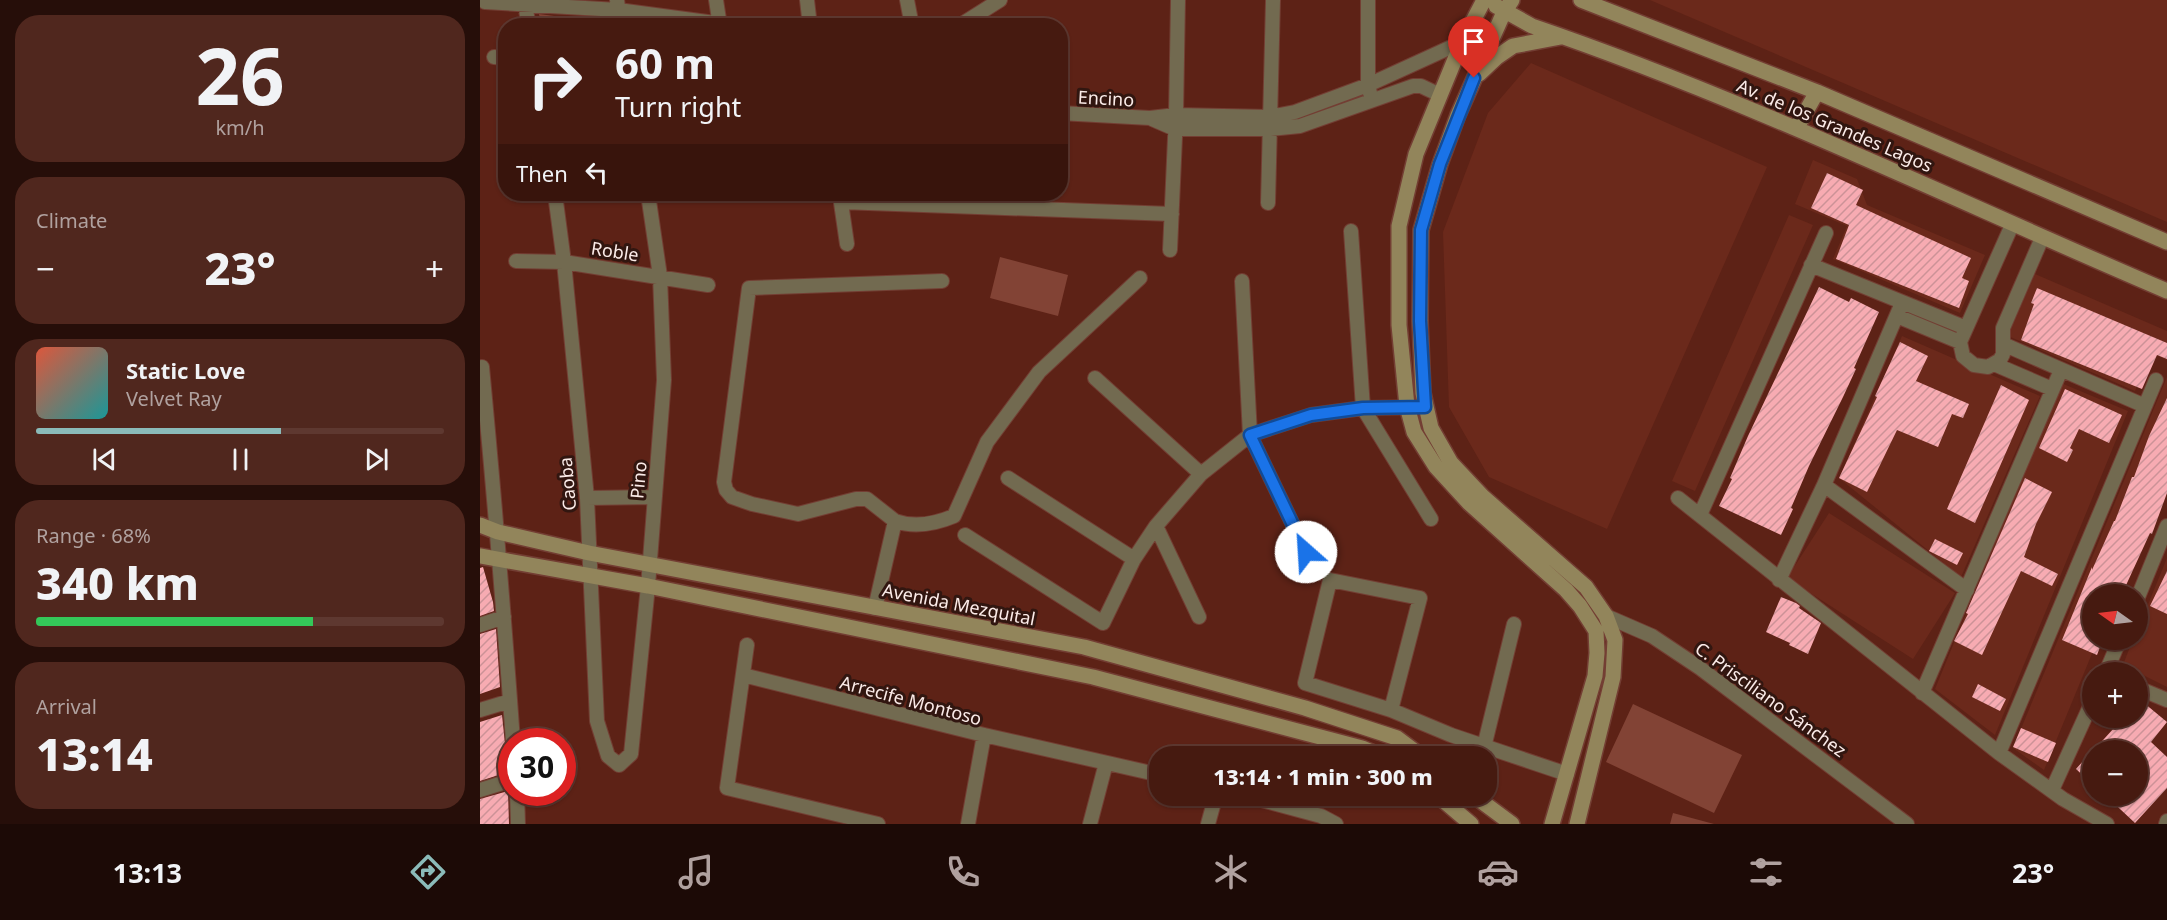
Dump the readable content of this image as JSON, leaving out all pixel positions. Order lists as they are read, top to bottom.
{
  "streets": {
    "street": [
      "Encino",
      "Av. de los Grandes Lagos",
      "Roble",
      "Pino",
      "Caoba",
      "Avenida Mezquital",
      "C. Prisciliano Sánchez",
      "Arrecife Montoso"
    ]
  },
  "crossings": [
    ["Roble", "Pino"],
    ["Roble", "Caoba"],
    ["Pino", "Caoba"],
    ["Pino", "Avenida Mezquital"],
    ["Caoba", "Avenida Mezquital"]
  ],
  "north": "left",
  "page": {
    "tile": [
      ["26", "km/h"],
      "Climate",
      ["Range · 68%", "340 km"],
      ["Arrival", "13:14"]
    ],
    "turn": ["60 m", "Turn right"],
    "then": "Then",
    "heat": ["−", "23°", "+"],
    "song": ["Static Love", "Velvet Ray"],
    "map_buttons": ["+", "−"],
    "limit": "30",
    "trip": "13:14 · 1 min · 300 m",
    "tabs": ["13:13", "23°"]
  }
}
